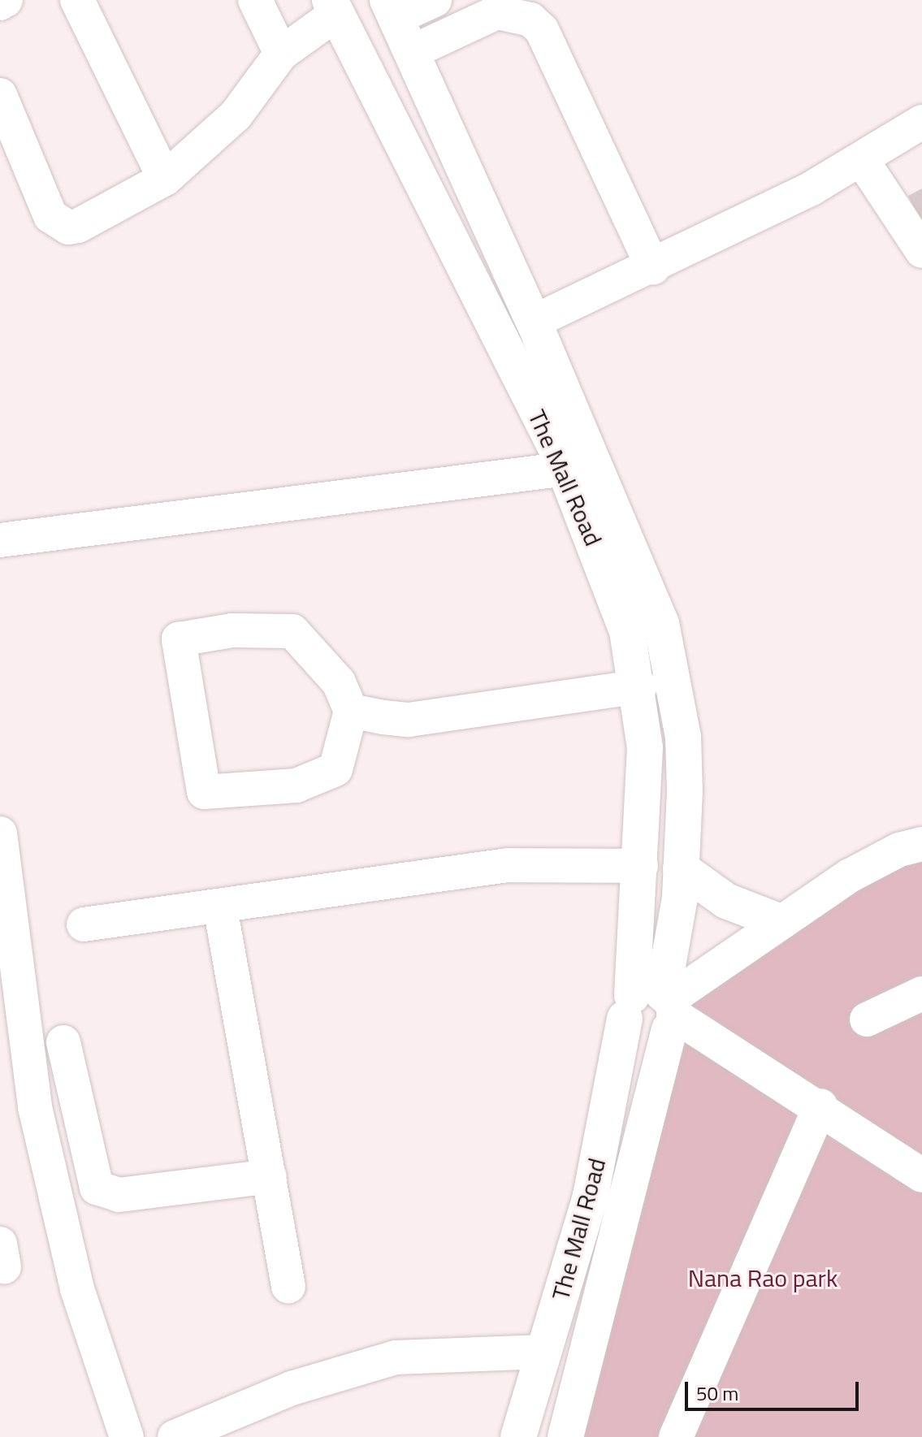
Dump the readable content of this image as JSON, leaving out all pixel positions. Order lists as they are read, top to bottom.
{
  "streets": {
    "main road": ["The Mall Road"]
  },
  "parks": ["Nana Rao park"],
  "scale_bar": "50 m"
}
